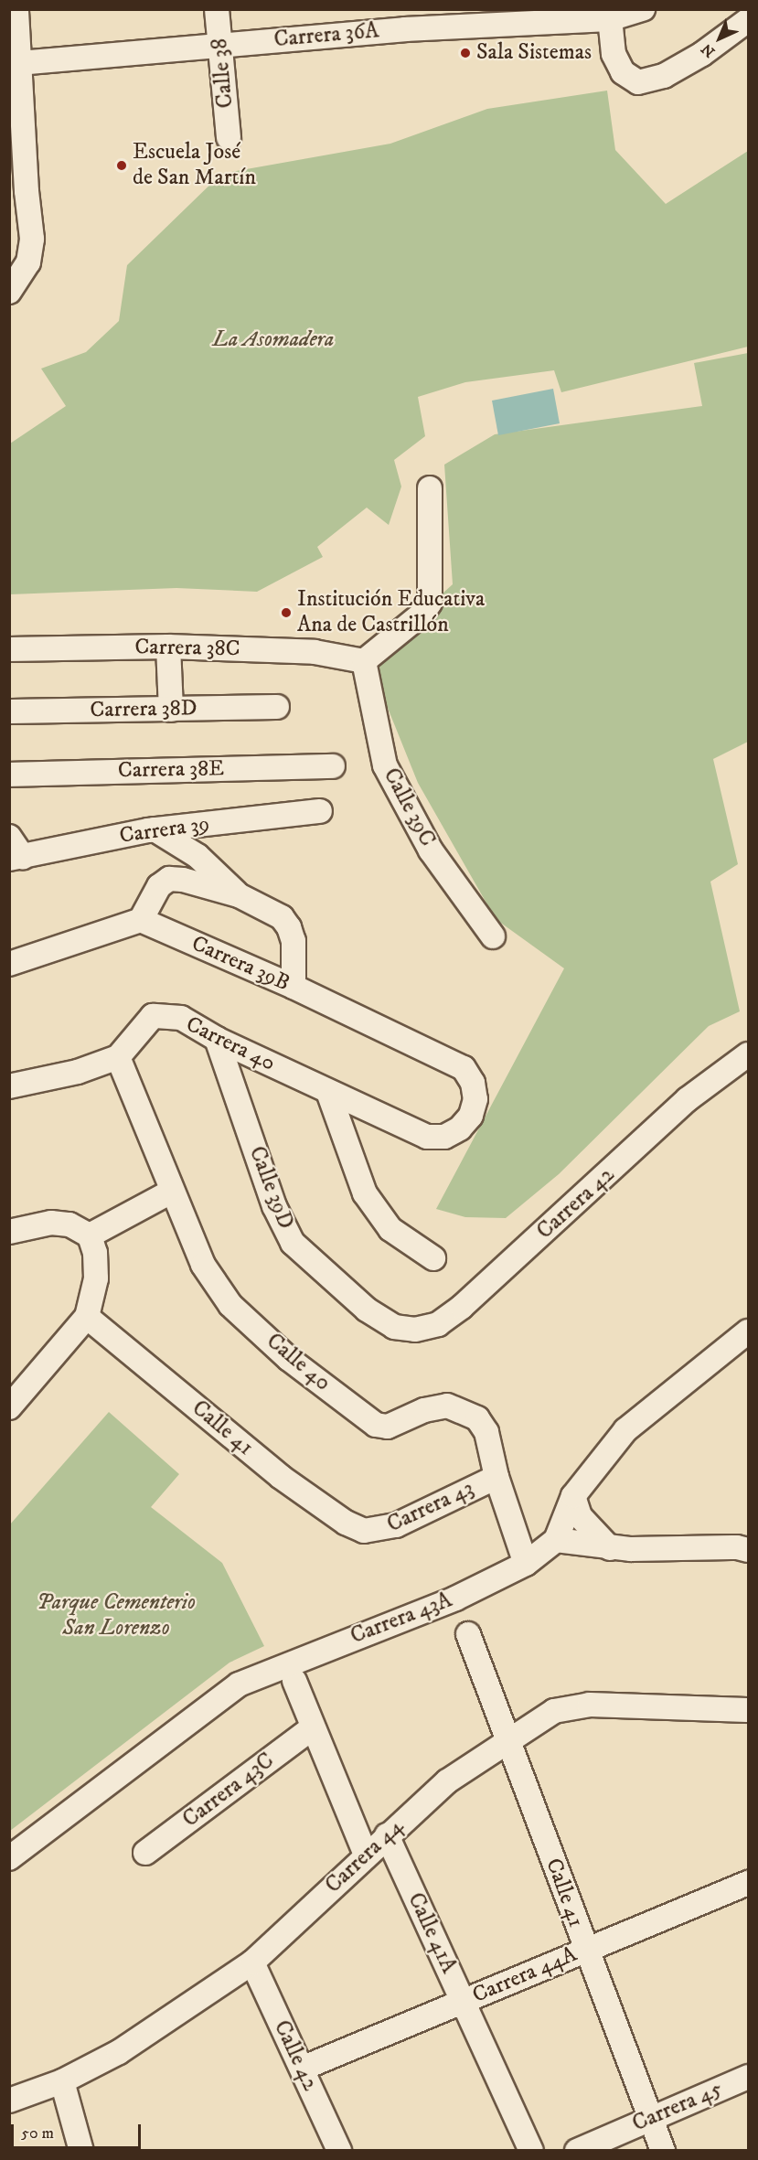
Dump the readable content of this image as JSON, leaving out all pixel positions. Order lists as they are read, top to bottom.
{
  "streets": {
    "street": [
      "Carrera 36A",
      "Calle 38",
      "Carrera 38C",
      "Carrera 38D",
      "Carrera 38E",
      "Calle 39C",
      "Carrera 39",
      "Carrera 39B",
      "Carrera 40",
      "Calle 39D",
      "Carrera 42",
      "Calle 40",
      "Calle 41",
      "Carrera 43",
      "Carrera 43A",
      "Carrera 43C",
      "Carrera 44",
      "Calle 41A",
      "Carrera 44A",
      "Calle 42",
      "Carrera 45"
    ]
  },
  "crossings": [
    ["Carrera 36A", "Calle 38"],
    ["Carrera 38C", "Calle 39C"],
    ["Carrera 39B", "Carrera 40"],
    ["Carrera 40", "Calle 39D"],
    ["Carrera 40", "Calle 40"],
    ["Calle 39D", "Carrera 42"],
    ["Calle 40", "Carrera 43"],
    ["Calle 40", "Carrera 43A"],
    ["Calle 41", "Carrera 43"],
    ["Calle 41", "Carrera 44"],
    ["Calle 41", "Carrera 44A"],
    ["Calle 41", "Carrera 45"],
    ["Carrera 44", "Calle 41A"],
    ["Carrera 44", "Calle 42"],
    ["Calle 41A", "Carrera 44A"],
    ["Carrera 44A", "Calle 42"]
  ],
  "parks": ["La Asomadera", "Parque Cementerio San Lorenzo"],
  "places": ["Sala Sistemas", "Escuela José de San Martín", "Institución Educativa Ana de Castrillón"],
  "scale_bar": "50 m",
  "north": "bottom left"
}
